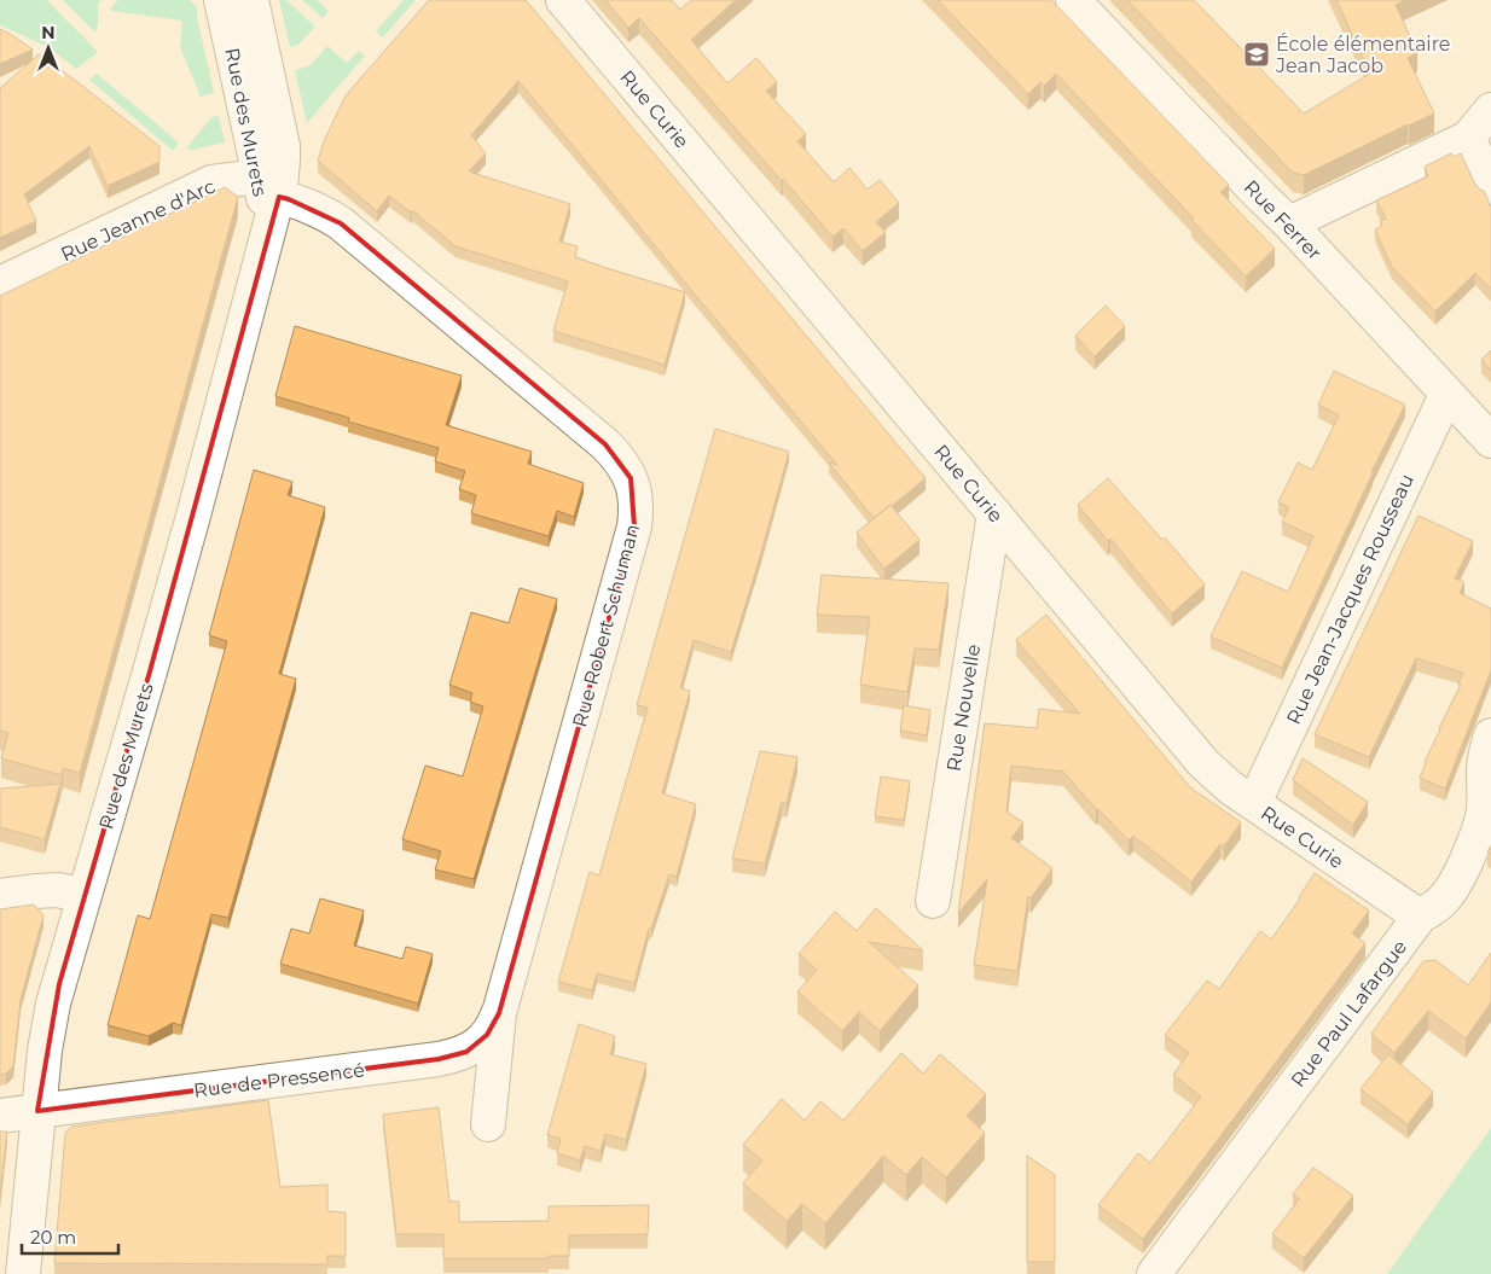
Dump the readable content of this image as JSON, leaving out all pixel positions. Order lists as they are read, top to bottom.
{
  "streets": {
    "street": [
      "Rue Curie",
      "Rue des Murets",
      "Rue Jeanne d'Arc",
      "Rue Ferrer",
      "Rue Jean-Jacques Rousseau",
      "Rue Robert Schuman",
      "Rue Nouvelle",
      "Rue Paul Lafargue",
      "Rue de Pressencé"
    ]
  },
  "crossings": [
    ["Rue Curie", "Rue Jean-Jacques Rousseau"],
    ["Rue Curie", "Rue Nouvelle"],
    ["Rue Curie", "Rue Paul Lafargue"],
    ["Rue des Murets", "Rue Jeanne d'Arc"],
    ["Rue des Murets", "Rue Robert Schuman"],
    ["Rue des Murets", "Rue de Pressencé"],
    ["Rue Jeanne d'Arc", "Rue Robert Schuman"],
    ["Rue Ferrer", "Rue Jean-Jacques Rousseau"],
    ["Rue Robert Schuman", "Rue de Pressencé"]
  ],
  "places": {
    "school or university": ["École élémentaire Jean Jacob"]
  },
  "scale_bar": "20 m",
  "north": "top"
}
